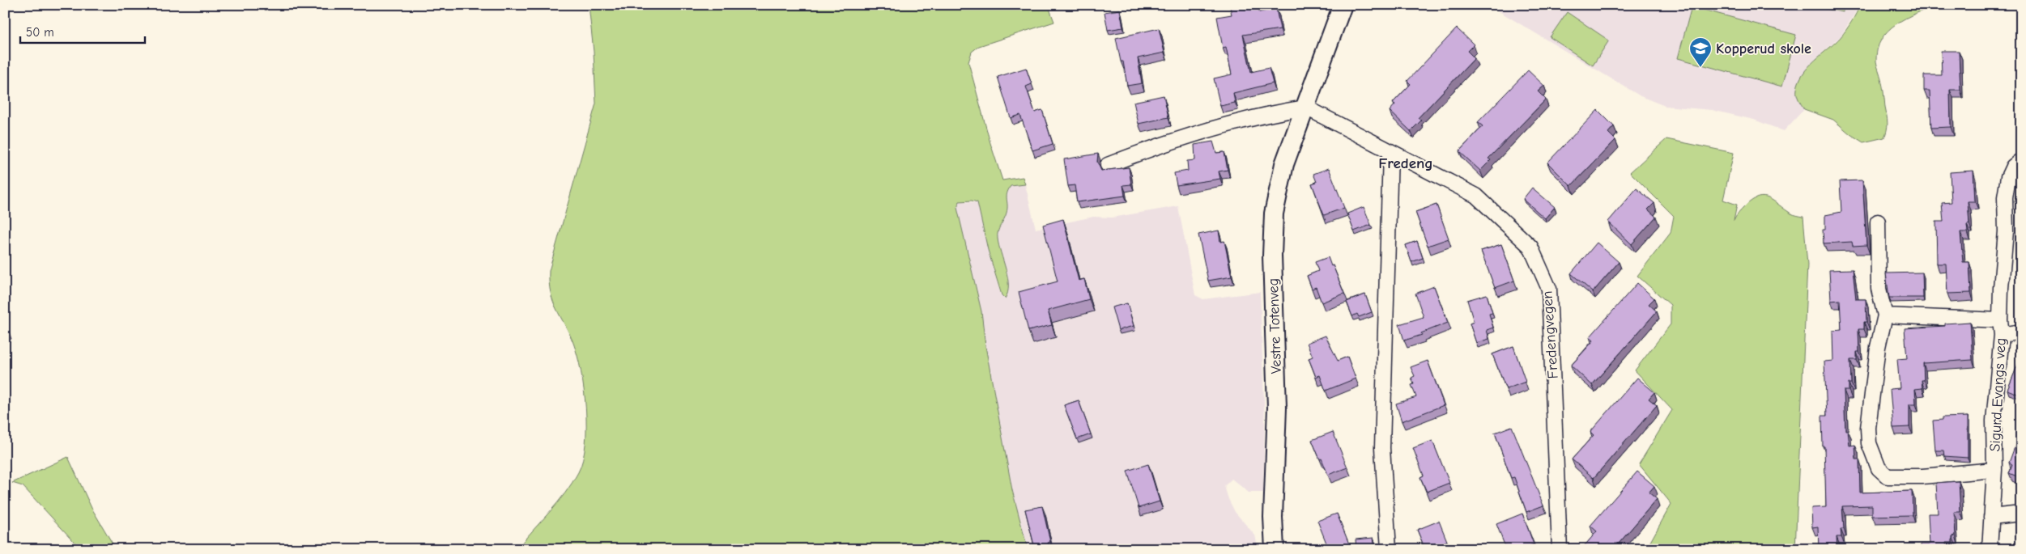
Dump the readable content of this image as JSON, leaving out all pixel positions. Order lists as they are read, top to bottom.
{
  "streets": {
    "street": ["Vestre Totenveg", "Fredengvegen", "Sigurd Evangs veg"]
  },
  "crossings": [
    ["Vestre Totenveg", "Fredengvegen"]
  ],
  "districts": ["Fredeng"],
  "places": {
    "school or university": ["Kopperud skole"]
  },
  "scale_bar": "50 m"
}
